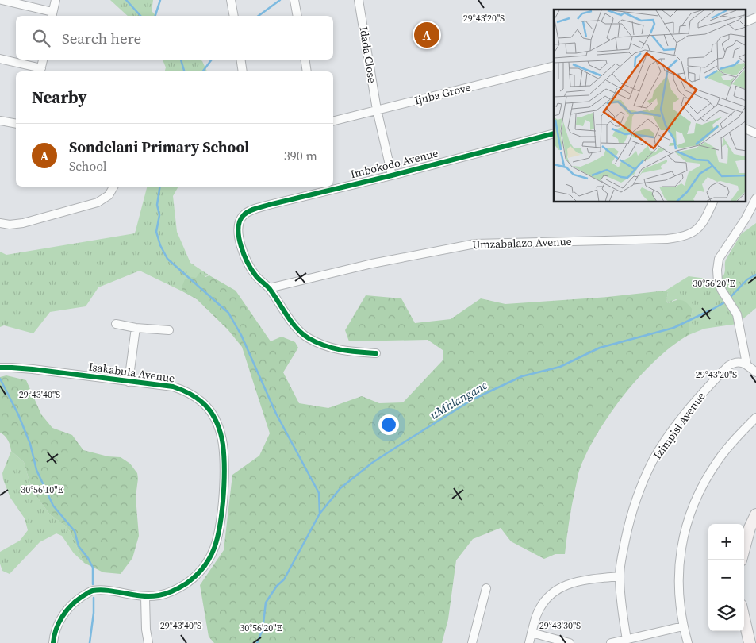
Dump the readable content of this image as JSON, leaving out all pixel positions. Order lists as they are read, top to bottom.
{
  "streets": {
    "street": [
      "Idada Close",
      "Ijuba Grove",
      "Imbokodo Avenue",
      "Umzabalazo Avenue",
      "Isakabula Avenue",
      "Izimpisi Avenue"
    ]
  },
  "crossings": [
    ["Idada Close", "Ijuba Grove"],
    ["Idada Close", "Imbokodo Avenue"],
    ["Imbokodo Avenue", "Umzabalazo Avenue"]
  ],
  "water": ["uMhlangane"],
  "page": {
    "search": "Search here",
    "pins": "A",
    "heading": "Nearby",
    "list": [
      {
        "mark": "A",
        "name": "Sondelani Primary School",
        "note": "School",
        "value": "390 m"
      }
    ],
    "map_buttons": ["+", "−"]
  },
  "coordinates": [
    "29°43'20\"S",
    "30°56'20\"E",
    "29°43'40\"S",
    "30°56'10\"E",
    "29°43'30\"S"
  ]
}
